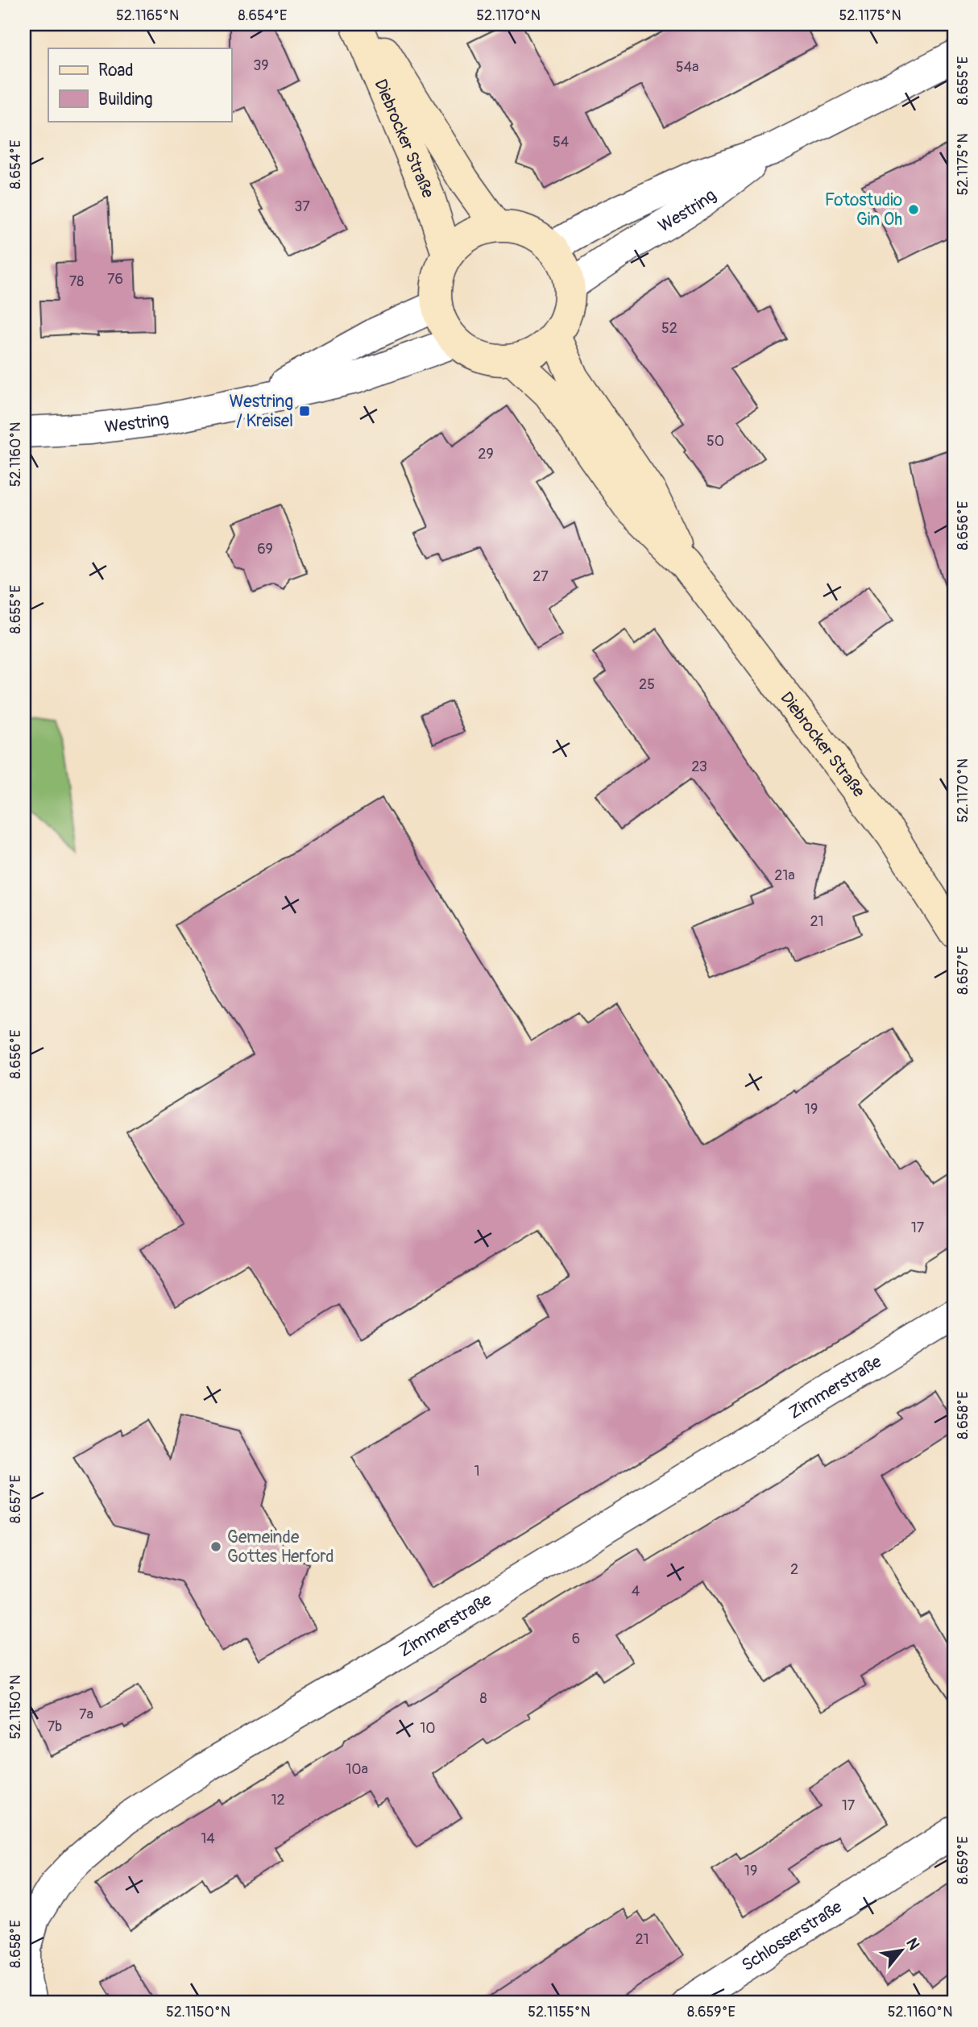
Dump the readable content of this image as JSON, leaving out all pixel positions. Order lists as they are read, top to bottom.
{
  "streets": {
    "main road": ["Diebrocker Straße"],
    "street": ["Westring", "Zimmerstraße", "Schlosserstraße"]
  },
  "crossings": [
    ["Diebrocker Straße", "Westring"]
  ],
  "places": {
    "other": ["Fotostudio Gin Oh", "Gemeinde Gottes Herford"],
    "transit": ["Westring / Kreisel"]
  },
  "house_numbers": [
    "39",
    "54a",
    "54",
    "37",
    "76",
    "78",
    "52",
    "50",
    "29",
    "69",
    "27",
    "25",
    "23",
    "21a",
    "21",
    "19",
    "17",
    "1",
    "2",
    "4",
    "6",
    "8",
    "7a",
    "7b",
    "10",
    "10a",
    "12",
    "17",
    "14",
    "19",
    "21"
  ],
  "legend": ["Road", "Building"],
  "north": "top right",
  "coordinates": [
    "52.1165°N",
    "8.654°E",
    "52.1170°N",
    "52.1175°N",
    "8.655°E",
    "52.1160°N",
    "8.656°E",
    "8.657°E",
    "8.658°E",
    "52.1150°N",
    "8.659°E",
    "52.1155°N"
  ]
}
